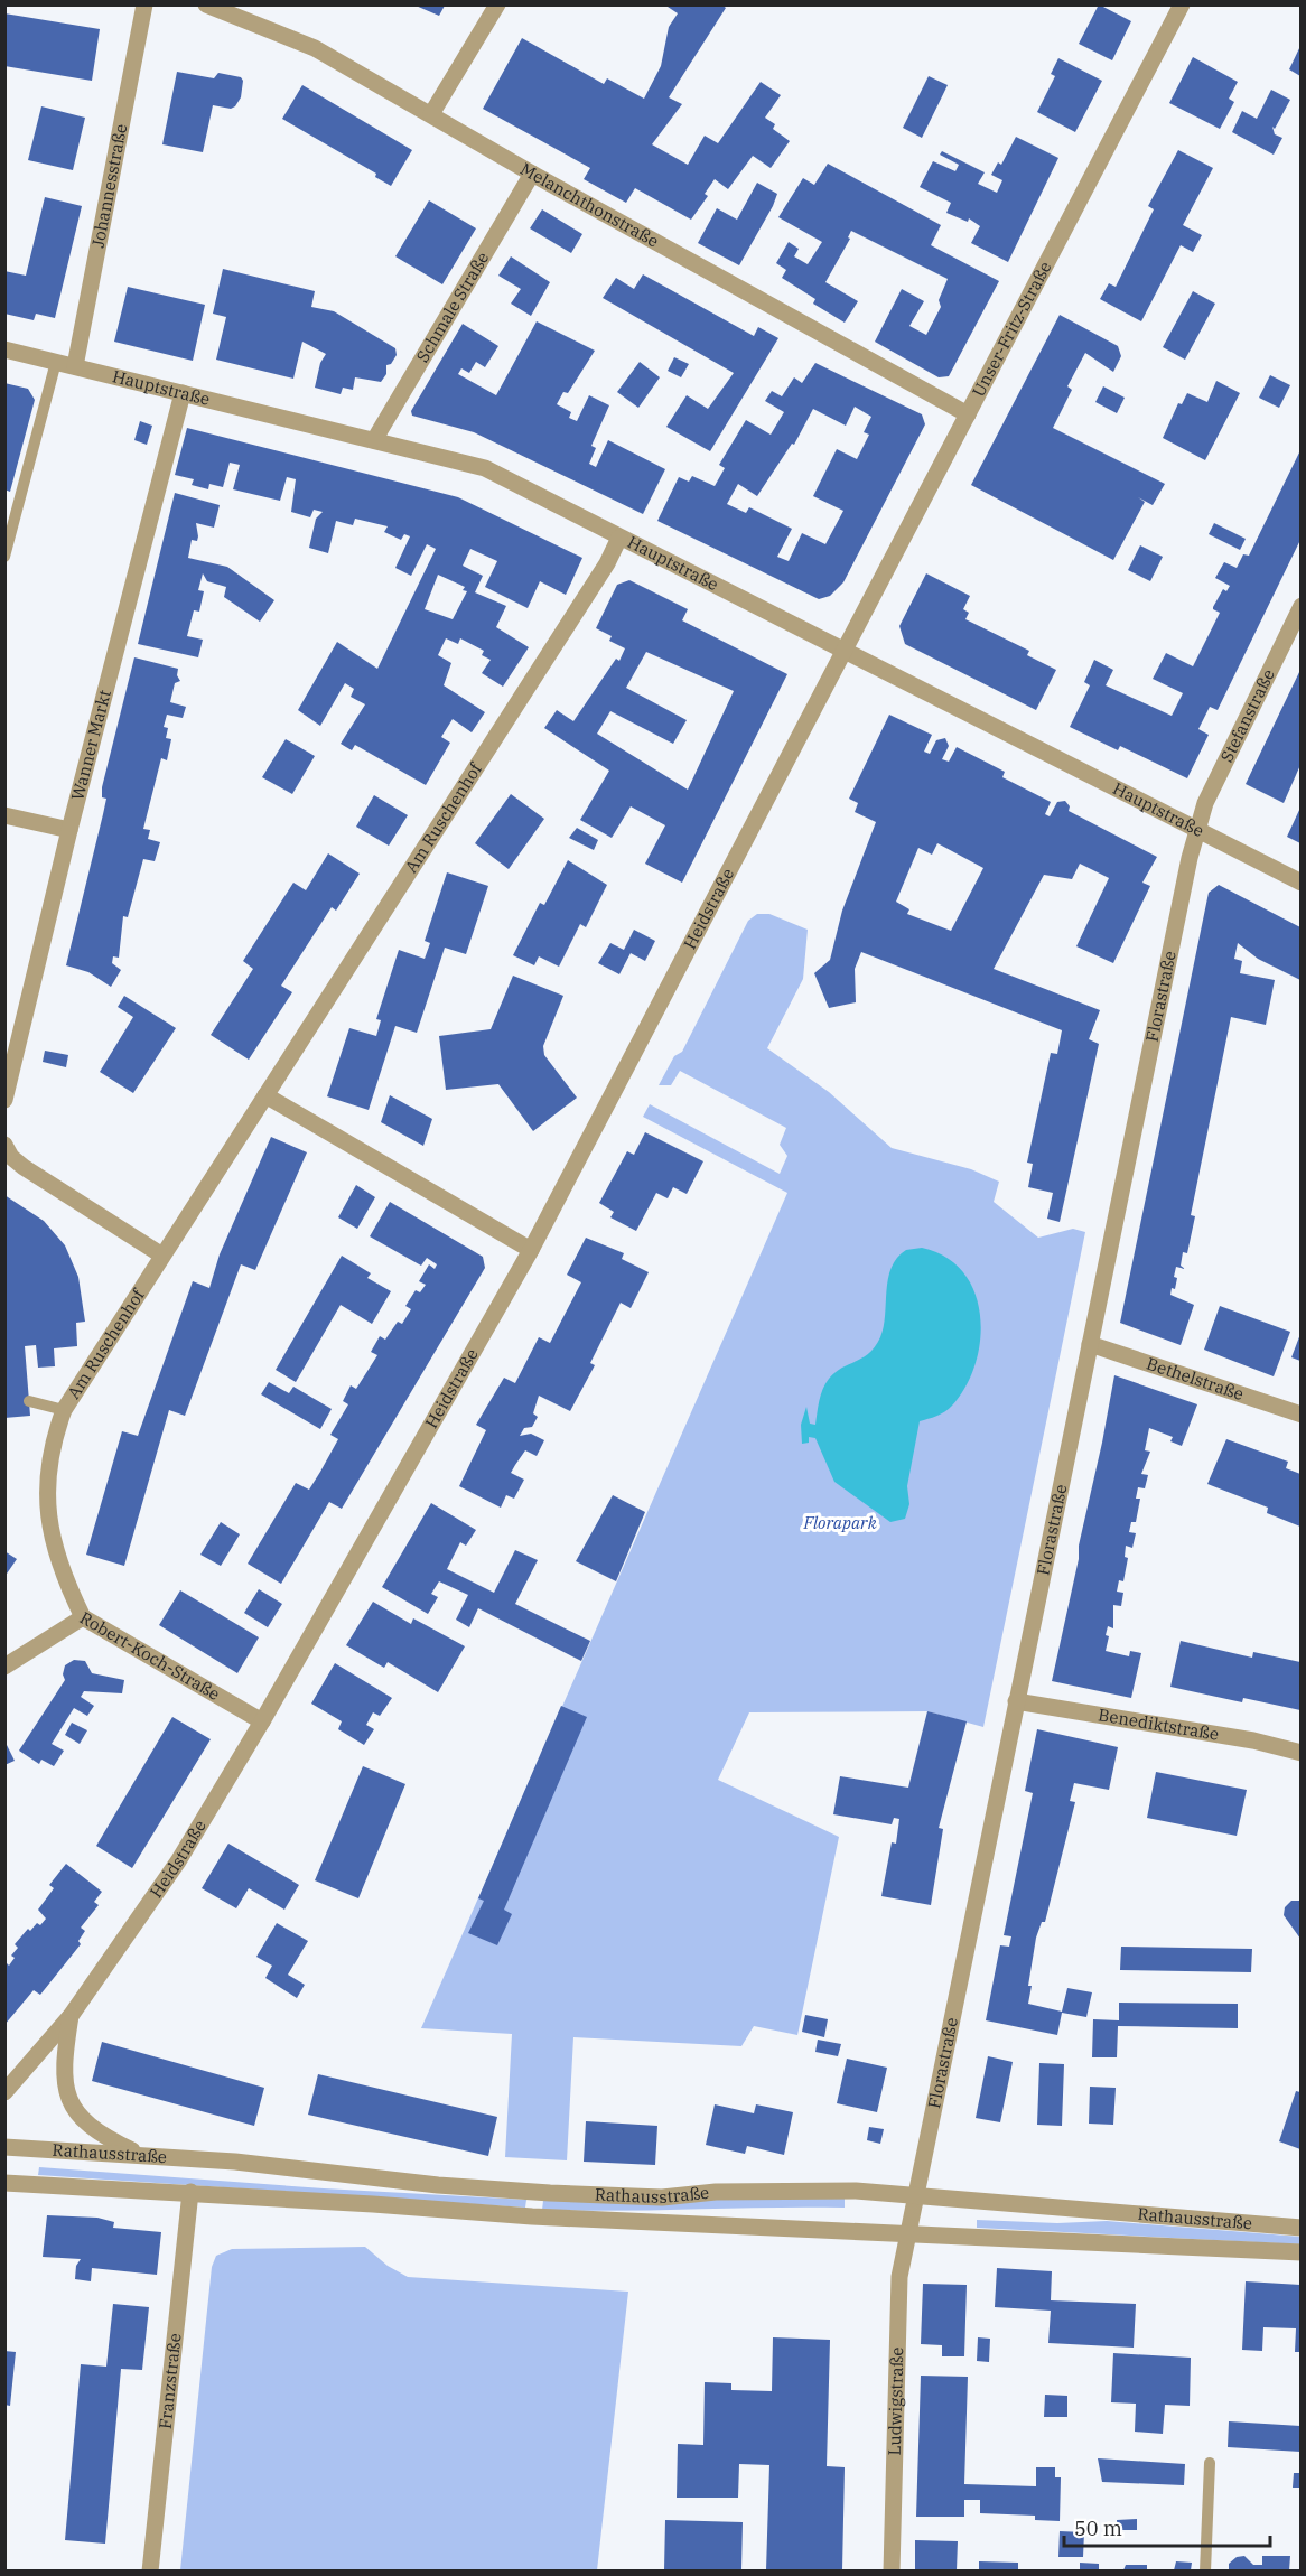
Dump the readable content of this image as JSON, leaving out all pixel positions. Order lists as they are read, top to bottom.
{
  "streets": {
    "street": [
      "Johannesstraße",
      "Melanchthonstraße",
      "Schmale Straße",
      "Unser-Fritz-Straße",
      "Hauptstraße",
      "Stefanstraße",
      "Wanner Markt",
      "Am Ruschenhof",
      "Heidstraße",
      "Florastraße",
      "Bethelstraße",
      "Robert-Koch-Straße",
      "Benediktstraße",
      "Rathausstraße",
      "Franzstraße",
      "Ludwigstraße"
    ]
  },
  "crossings": [
    ["Johannesstraße", "Hauptstraße"],
    ["Melanchthonstraße", "Schmale Straße"],
    ["Melanchthonstraße", "Unser-Fritz-Straße"],
    ["Schmale Straße", "Hauptstraße"],
    ["Unser-Fritz-Straße", "Hauptstraße"],
    ["Unser-Fritz-Straße", "Heidstraße"],
    ["Hauptstraße", "Stefanstraße"],
    ["Hauptstraße", "Wanner Markt"],
    ["Hauptstraße", "Am Ruschenhof"],
    ["Hauptstraße", "Heidstraße"],
    ["Hauptstraße", "Florastraße"],
    ["Stefanstraße", "Florastraße"],
    ["Am Ruschenhof", "Robert-Koch-Straße"],
    ["Heidstraße", "Robert-Koch-Straße"],
    ["Florastraße", "Bethelstraße"],
    ["Florastraße", "Benediktstraße"],
    ["Florastraße", "Rathausstraße"],
    ["Florastraße", "Ludwigstraße"],
    ["Rathausstraße", "Franzstraße"],
    ["Rathausstraße", "Ludwigstraße"]
  ],
  "parks": ["Florapark"],
  "scale_bar": "50 m"
}
